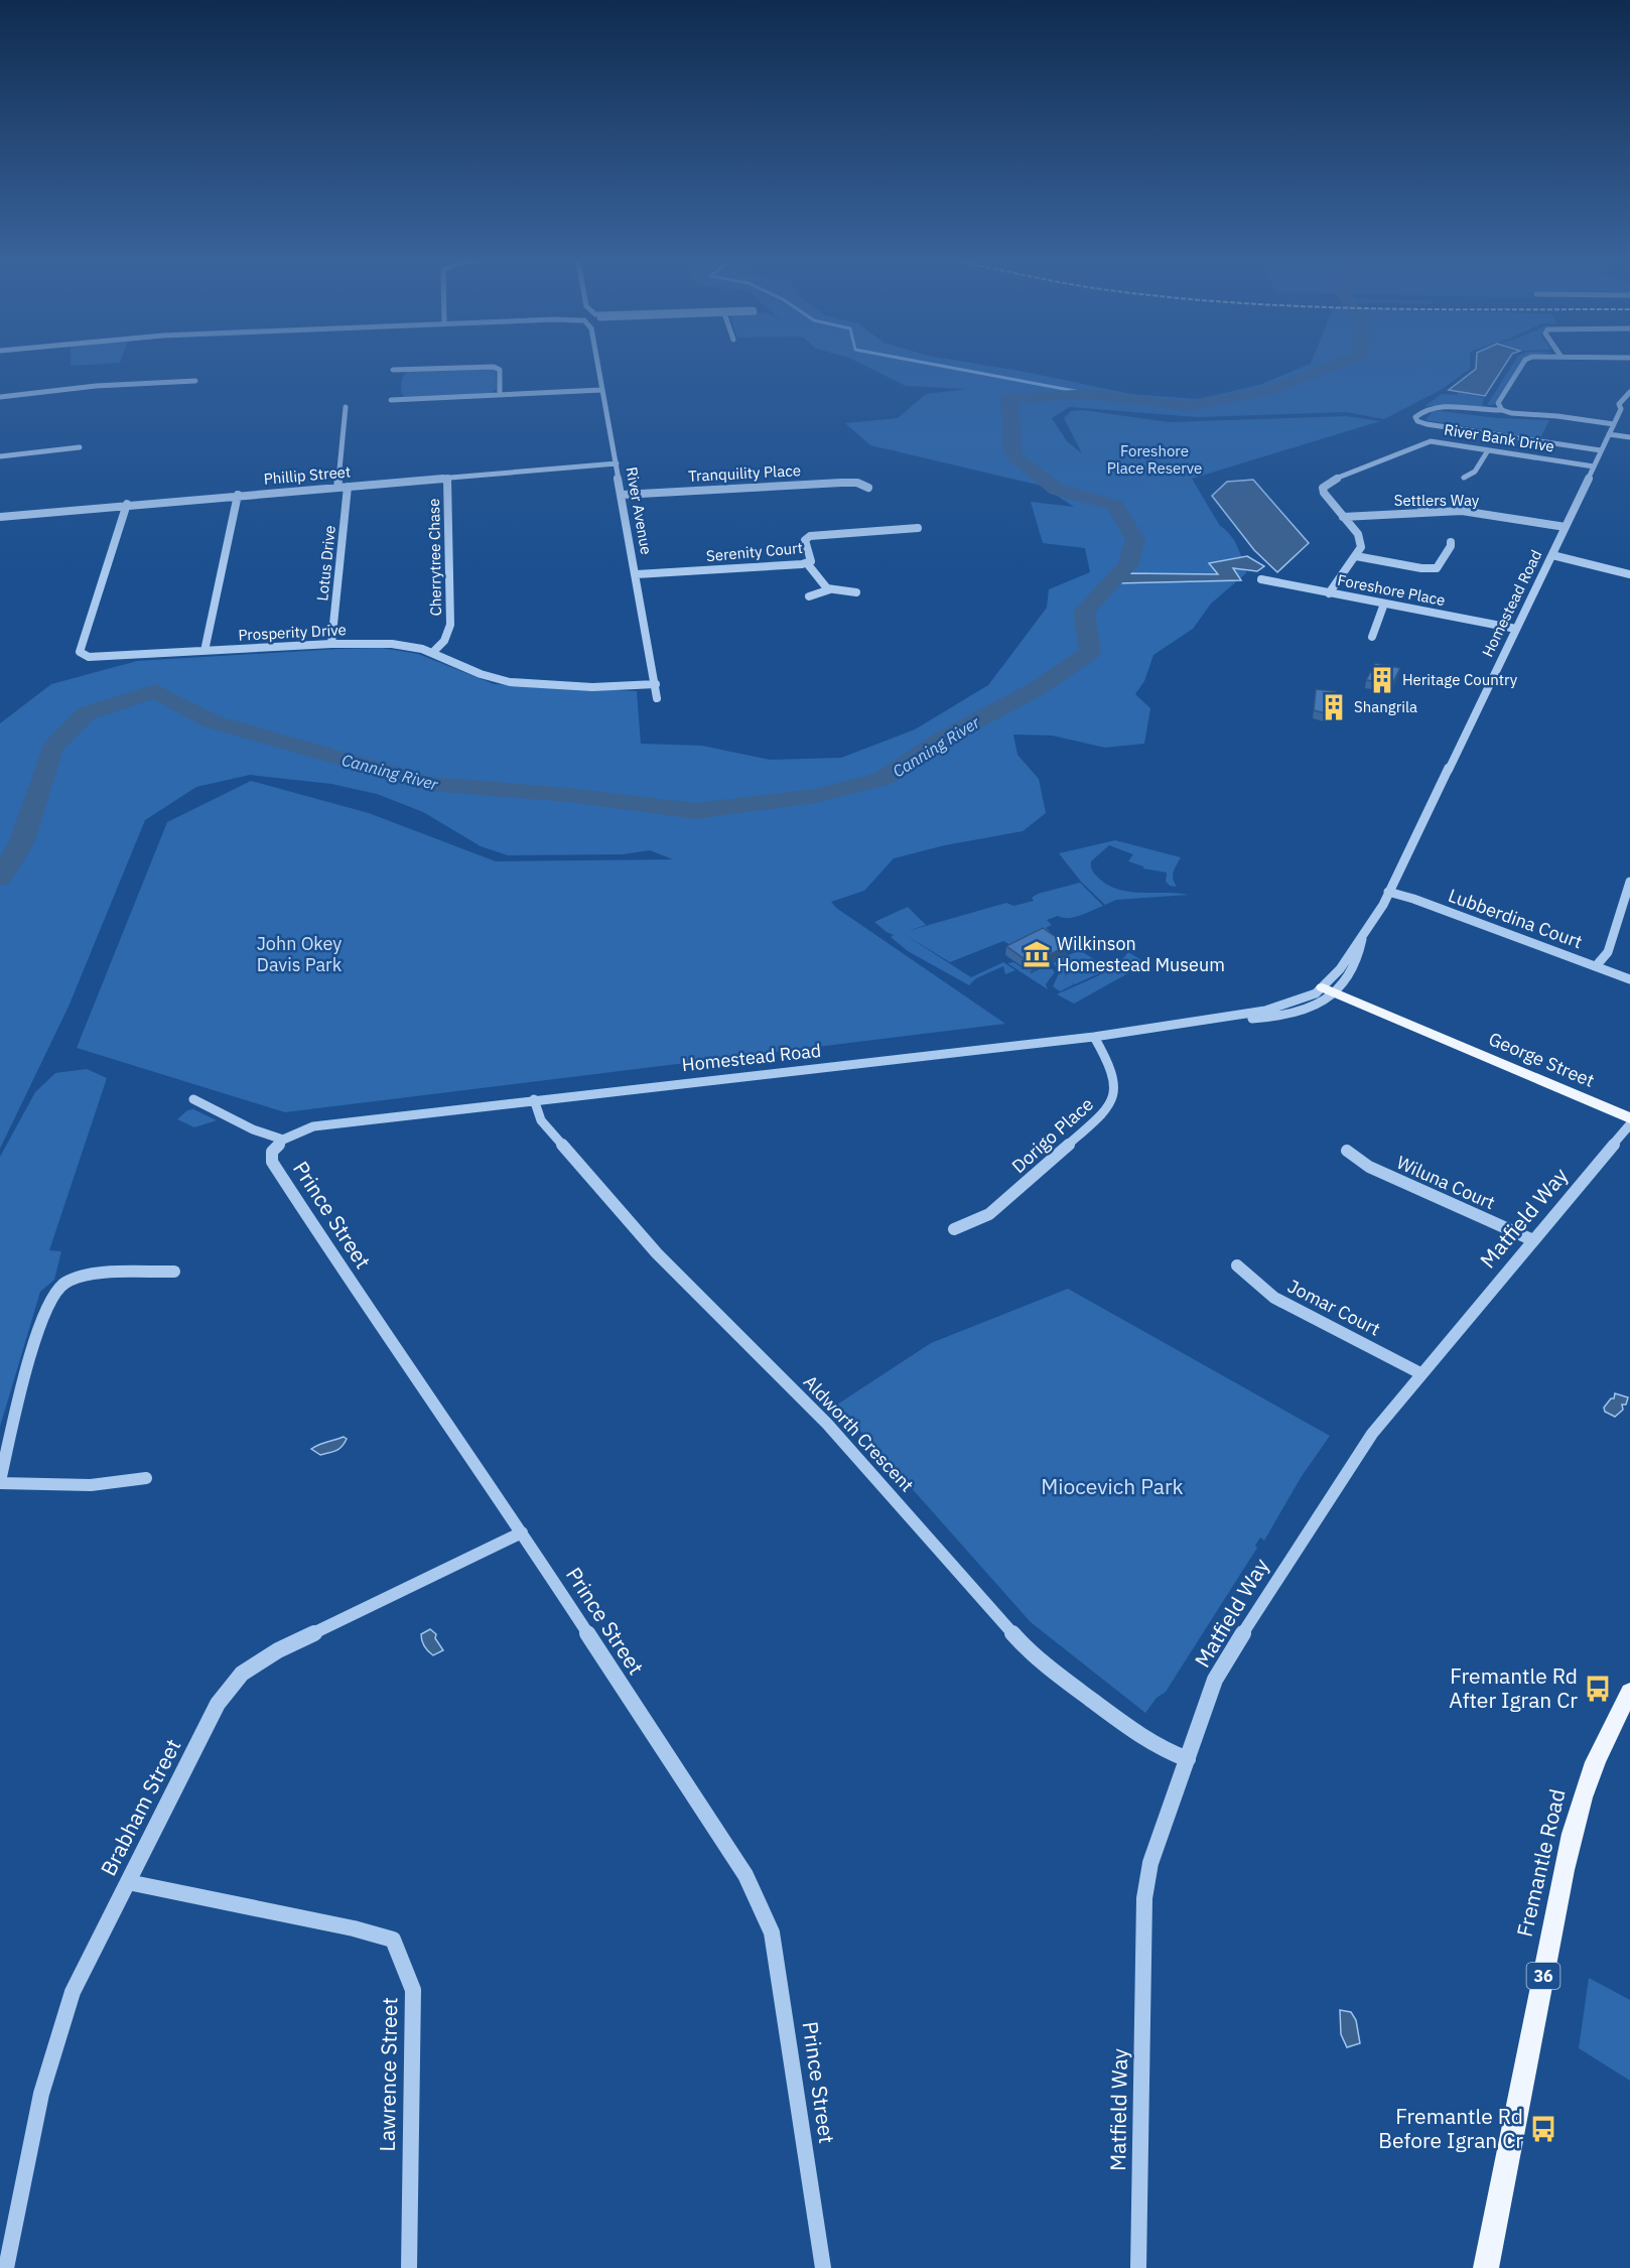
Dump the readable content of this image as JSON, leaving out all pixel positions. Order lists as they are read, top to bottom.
{
  "streets": {
    "main road": ["George Street", "Fremantle Road", "36"],
    "street": [
      "River Bank Drive",
      "Tranquility Place",
      "Phillip Street",
      "Settlers Way",
      "River Avenue",
      "Serenity Court",
      "Cherrytree Chase",
      "Lotus Drive",
      "Foreshore Place",
      "Homestead Road",
      "Prosperity Drive",
      "Lubberdina Court",
      "Dorigo Place",
      "Wiluna Court",
      "Prince Street",
      "Matfield Way",
      "Jomar Court",
      "Aldworth Crescent",
      "Brabham Street",
      "Lawrence Street"
    ]
  },
  "crossings": [
    ["River Bank Drive", "Settlers Way"],
    ["River Bank Drive", "Homestead Road"],
    ["Tranquility Place", "River Avenue"],
    ["Phillip Street", "River Avenue"],
    ["Phillip Street", "Cherrytree Chase"],
    ["Phillip Street", "Lotus Drive"],
    ["Phillip Street", "Prosperity Drive"],
    ["Settlers Way", "Homestead Road"],
    ["River Avenue", "Serenity Court"],
    ["River Avenue", "Prosperity Drive"],
    ["Cherrytree Chase", "Prosperity Drive"],
    ["Lotus Drive", "Prosperity Drive"],
    ["Foreshore Place", "Homestead Road"],
    ["Homestead Road", "Lubberdina Court"],
    ["Homestead Road", "George Street"],
    ["Homestead Road", "Dorigo Place"],
    ["Homestead Road", "Prince Street"],
    ["Homestead Road", "Aldworth Crescent"],
    ["Wiluna Court", "Matfield Way"],
    ["Prince Street", "Brabham Street"],
    ["Matfield Way", "Jomar Court"],
    ["Matfield Way", "Aldworth Crescent"],
    ["Brabham Street", "Lawrence Street"]
  ],
  "water": ["Canning River"],
  "parks": ["Foreshore Place Reserve", "John Okey Davis Park", "Miocevich Park"],
  "places": {
    "building": ["Heritage Country", "Shangrila"],
    "museum": ["Wilkinson Homestead Museum"],
    "bus stop": ["Fremantle Rd After Igran Cr", "Fremantle Rd Before Igran Cr"]
  }
}
